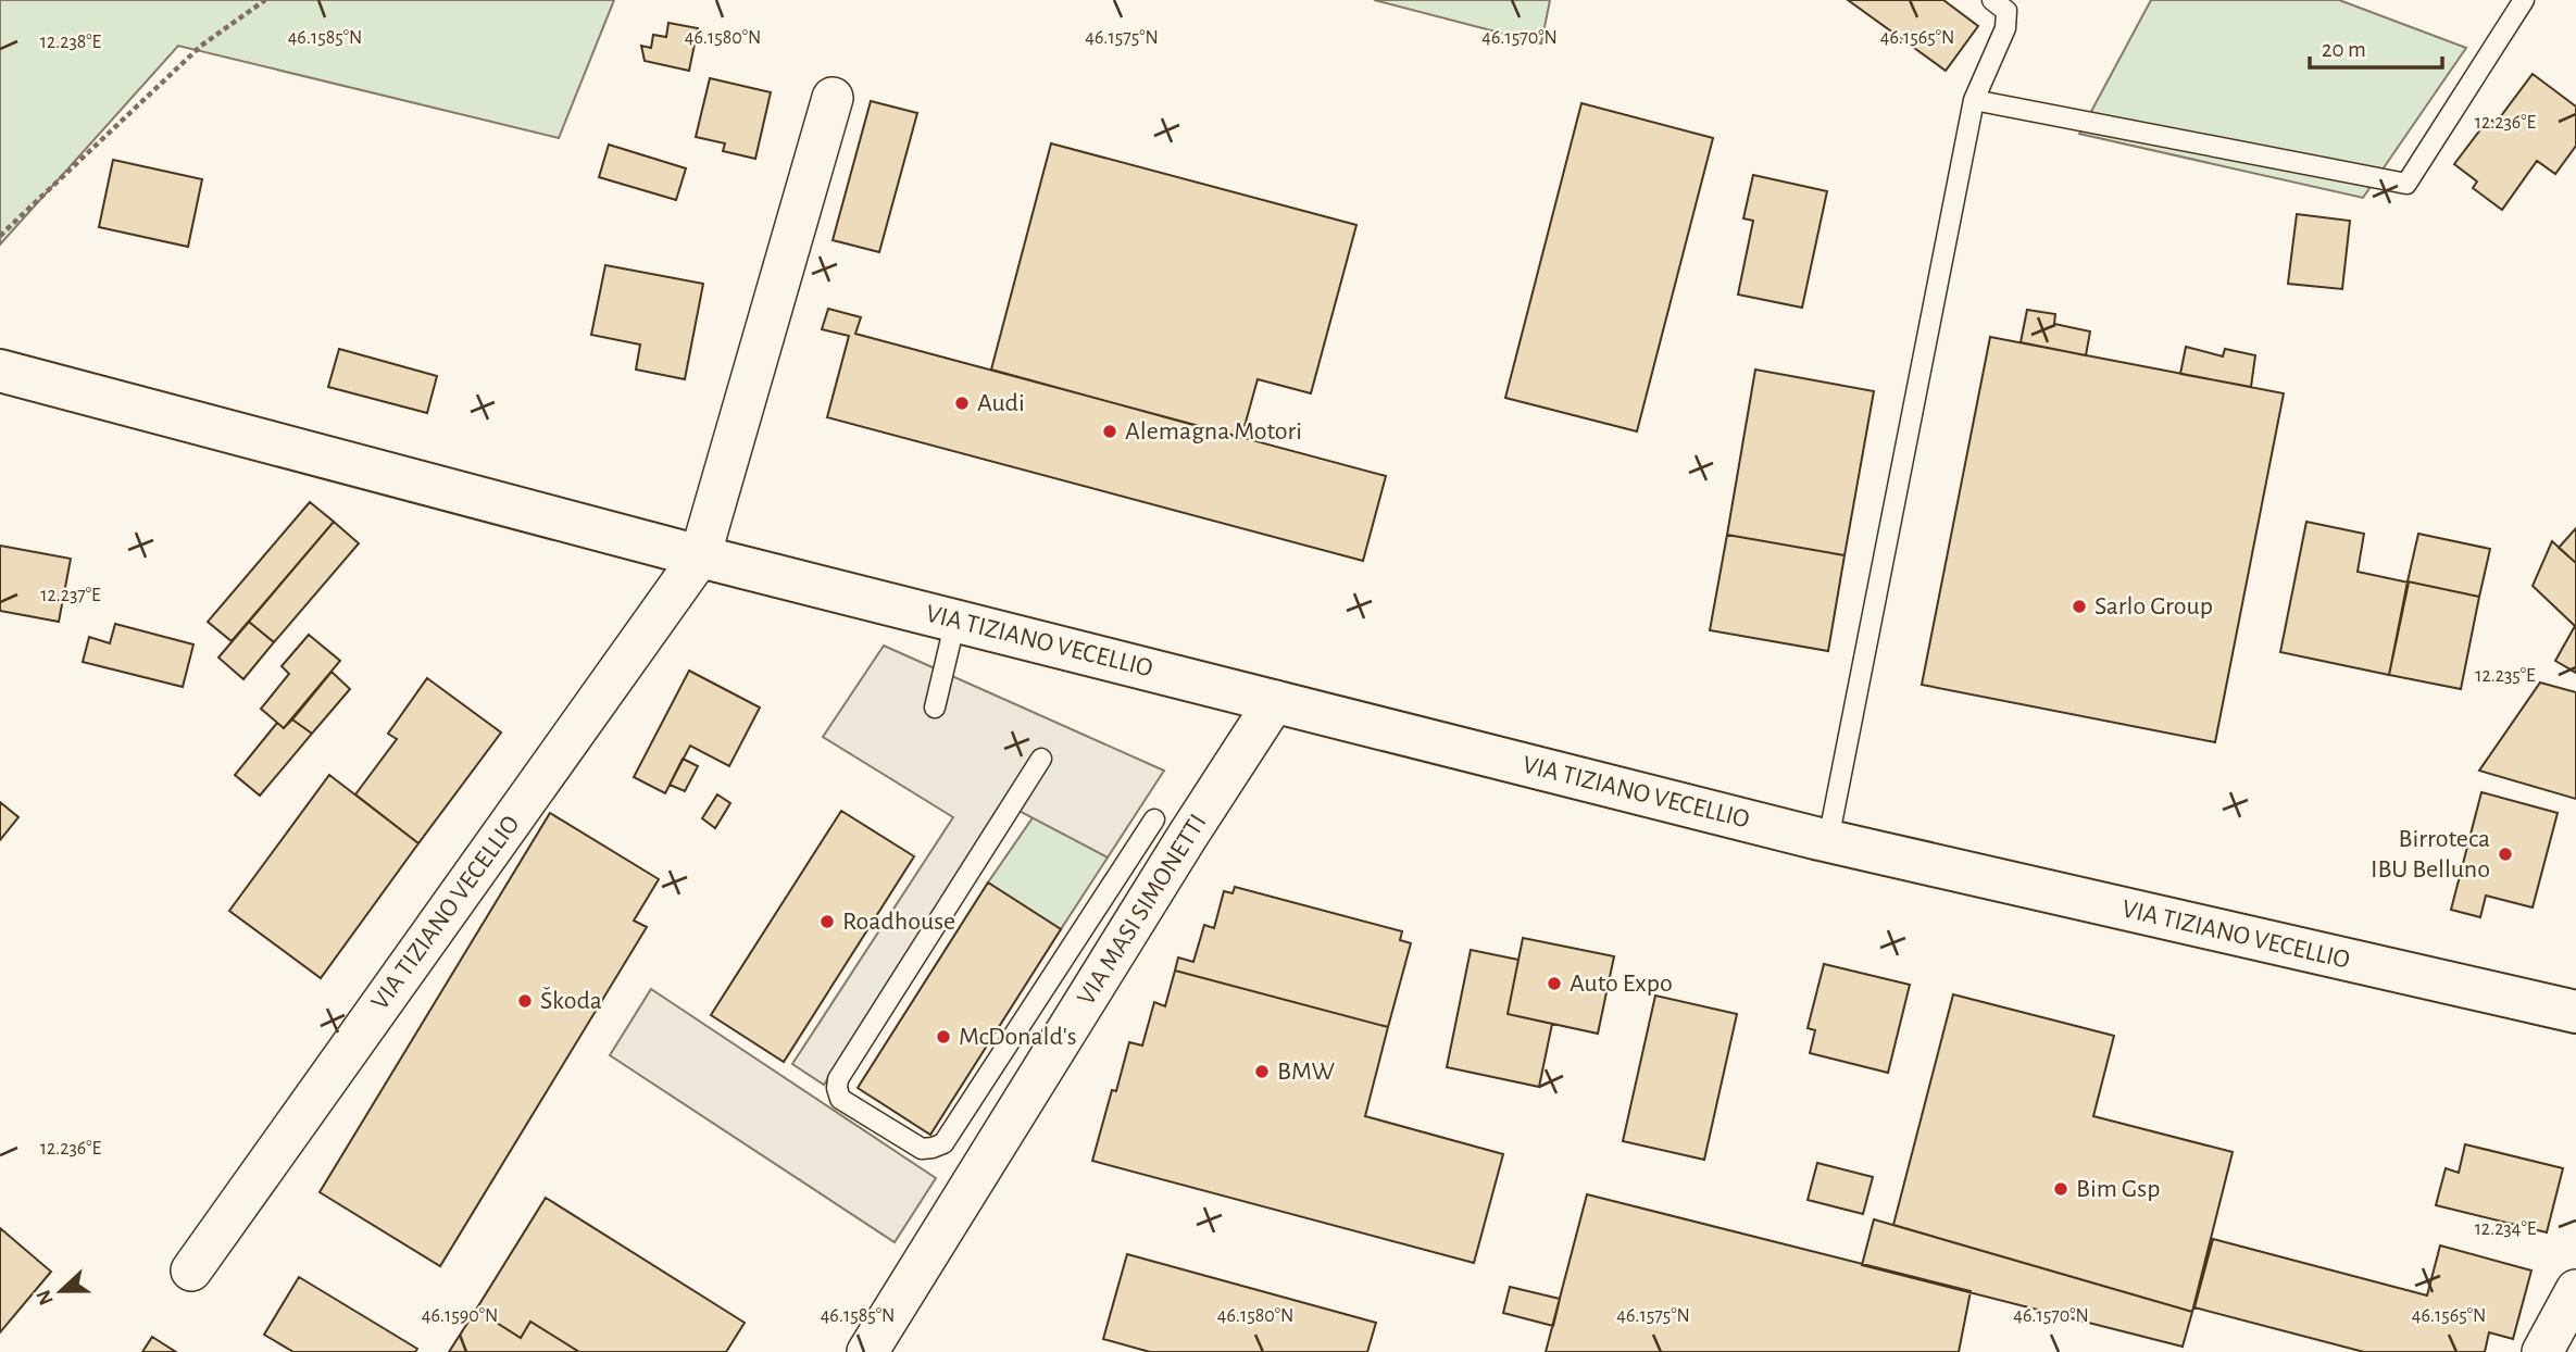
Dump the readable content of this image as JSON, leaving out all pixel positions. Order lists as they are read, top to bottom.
{
  "streets": {
    "main road": ["VIA TIZIANO VECELLIO"],
    "street": ["VIA MASI SIMONETTI"]
  },
  "crossings": [
    ["VIA TIZIANO VECELLIO", "VIA MASI SIMONETTI"]
  ],
  "places": [
    "Audi",
    "Alemagna Motori",
    "Sarlo Group",
    "Birroteca IBU Belluno",
    "Roadhouse",
    "Auto Expo",
    "Škoda",
    "McDonald's",
    "BMW",
    "Bim Gsp"
  ],
  "scale_bar": "20 m",
  "north": "left",
  "coordinates": [
    "46.1585°N",
    "46.1580°N",
    "46.1575°N",
    "46.1570°N",
    "46.1565°N",
    "12.238°E",
    "12.236°E",
    "12.237°E",
    "12.235°E",
    "12.234°E",
    "46.1590°N"
  ]
}
